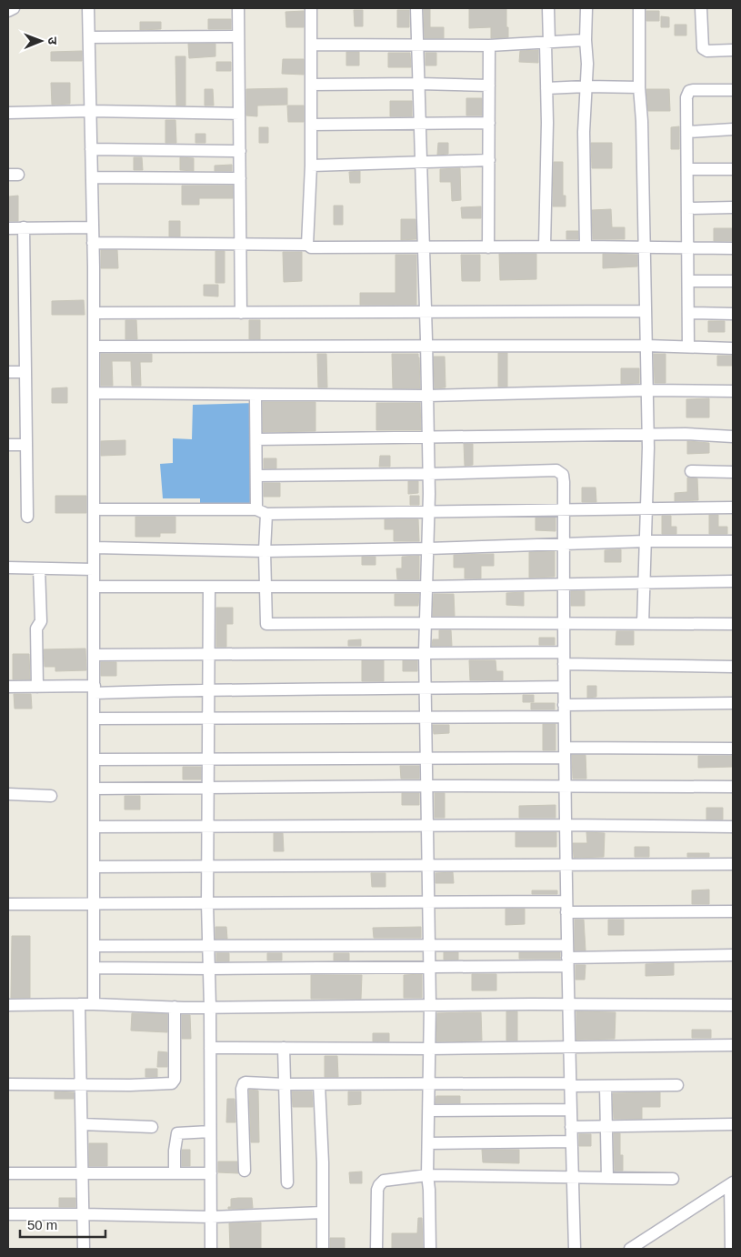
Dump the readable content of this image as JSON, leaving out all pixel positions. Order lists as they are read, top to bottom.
{
  "scale_bar": "50 m",
  "north": "right"
}
